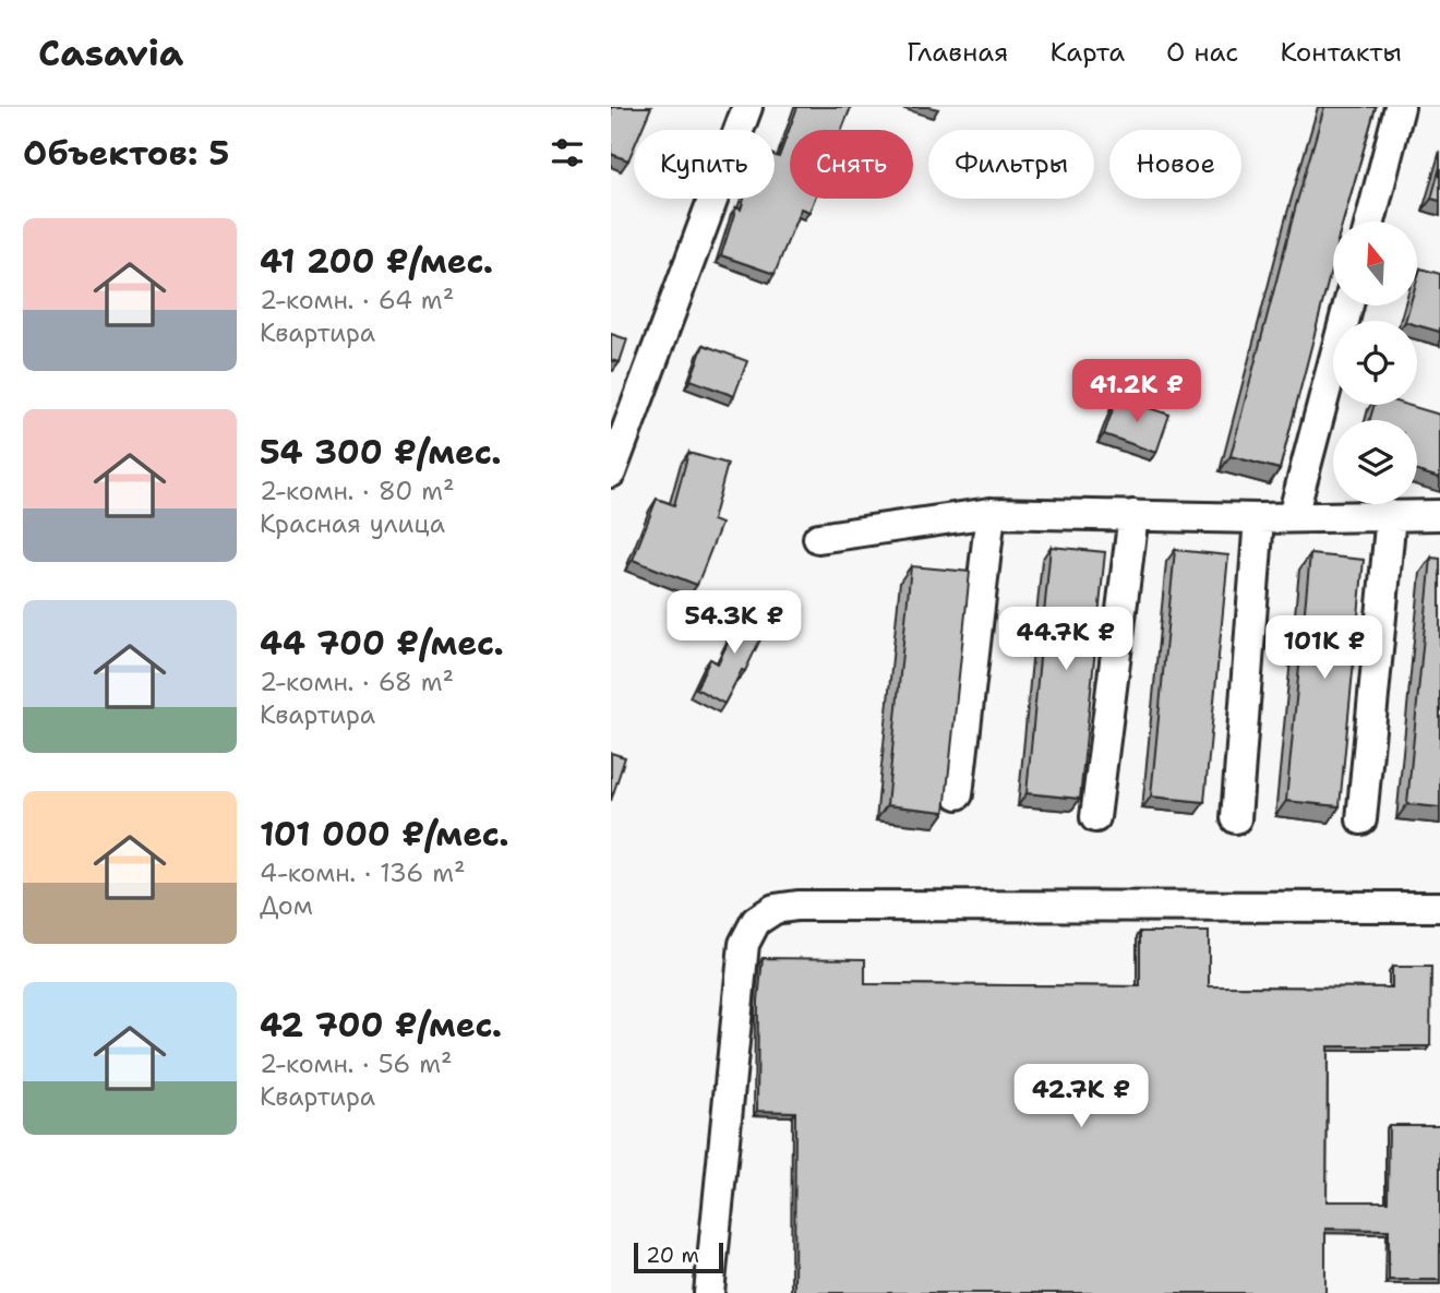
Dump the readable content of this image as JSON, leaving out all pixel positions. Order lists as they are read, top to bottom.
{
  "scale_bar": "20 m",
  "north": "top",
  "page": {
    "header": "Casavia",
    "nav": [
      "Главная",
      "Карта",
      "О нас",
      "Контакты"
    ],
    "heading": "Объектов: 5",
    "chip": [
      "Купить",
      "Снять",
      "Фильтры",
      "Новое"
    ],
    "list": [
      {
        "name": "41 200 ₽/мес.",
        "note": "2-комн. · 64 m² · Квартира"
      },
      {
        "name": "54 300 ₽/мес.",
        "note": "2-комн. · 80 m² · Красная улица"
      },
      {
        "name": "44 700 ₽/мес.",
        "note": "2-комн. · 68 m² · Квартира"
      },
      {
        "name": "101 000 ₽/мес.",
        "note": "4-комн. · 136 m² · Дом"
      },
      {
        "name": "42 700 ₽/мес.",
        "note": "2-комн. · 56 m² · Квартира"
      }
    ],
    "price": [
      "41.2K ₽",
      "54.3K ₽",
      "44.7K ₽",
      "101K ₽",
      "42.7K ₽"
    ],
    "scale": "20 m"
  }
}
